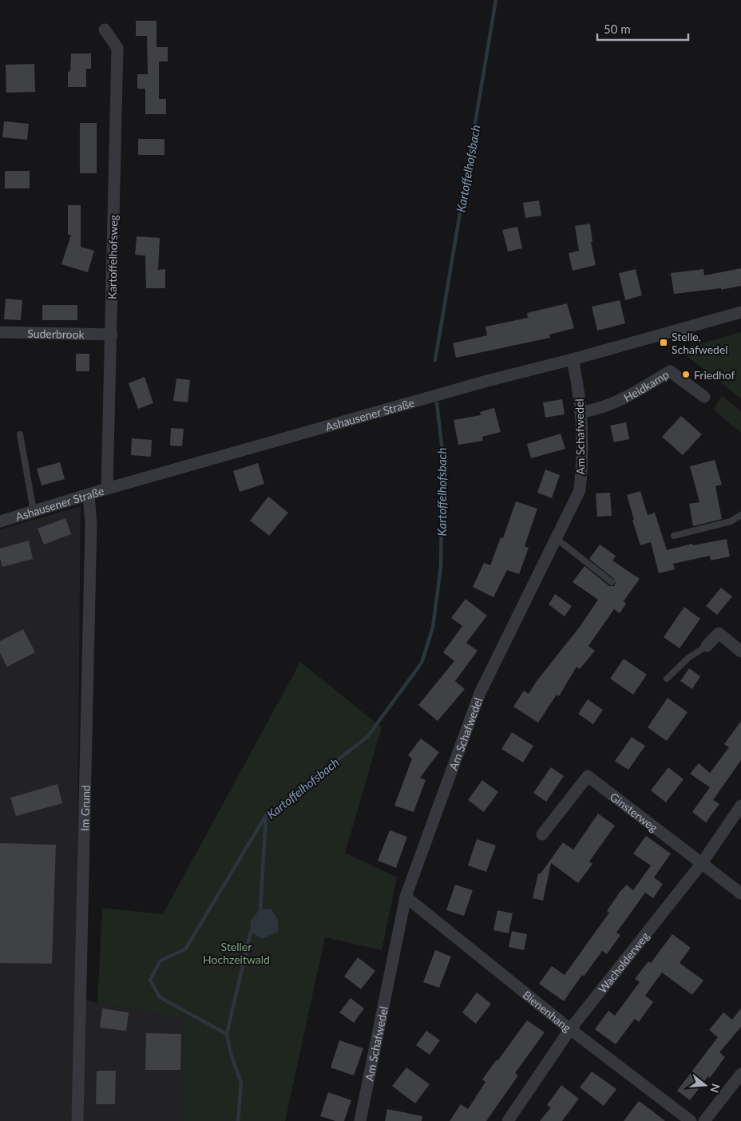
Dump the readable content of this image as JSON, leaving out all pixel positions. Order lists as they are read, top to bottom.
{
  "streets": {
    "street": [
      "Kartoffelhofsweg",
      "Suderbrook",
      "Heidkamp",
      "Ashausener Straße",
      "Am Schafwedel",
      "Im Grund",
      "Ginsterweg",
      "Wacholderweg",
      "Bienenhang"
    ]
  },
  "crossings": [
    ["Kartoffelhofsweg", "Suderbrook"],
    ["Kartoffelhofsweg", "Ashausener Straße"],
    ["Heidkamp", "Am Schafwedel"],
    ["Ashausener Straße", "Am Schafwedel"],
    ["Ashausener Straße", "Im Grund"],
    ["Am Schafwedel", "Bienenhang"],
    ["Ginsterweg", "Wacholderweg"],
    ["Wacholderweg", "Bienenhang"]
  ],
  "water": ["Kartoffelhofsbach"],
  "parks": ["Steller Hochzeitwald"],
  "places": {
    "transit": ["Stelle, Schafwedel"],
    "other": ["Friedhof"]
  },
  "scale_bar": "50 m",
  "north": "right"
}
